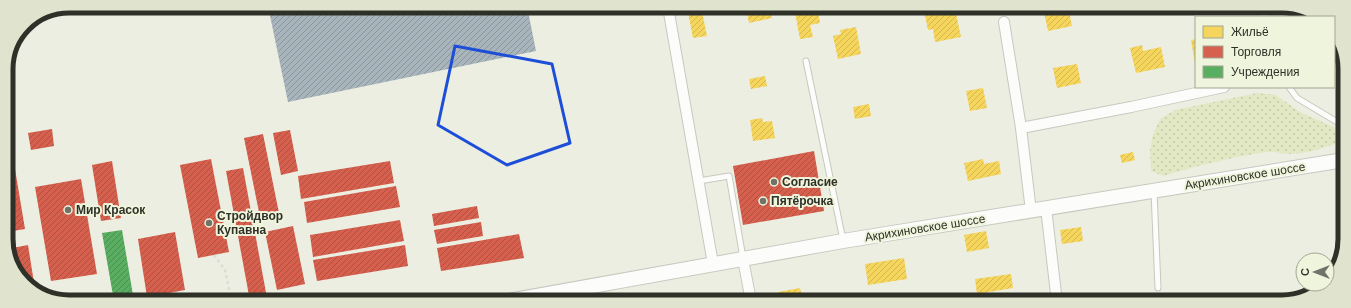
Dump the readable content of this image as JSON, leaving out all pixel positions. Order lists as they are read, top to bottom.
{
  "streets": {
    "main road": ["Акрихиновское шоссе"]
  },
  "places": [
    "Согласие",
    "Пятёрочка",
    "Мир Красок",
    "Стройдвор Купавна"
  ],
  "legend": ["Жильё", "Торговля", "Учреждения"],
  "north": "left"
}
